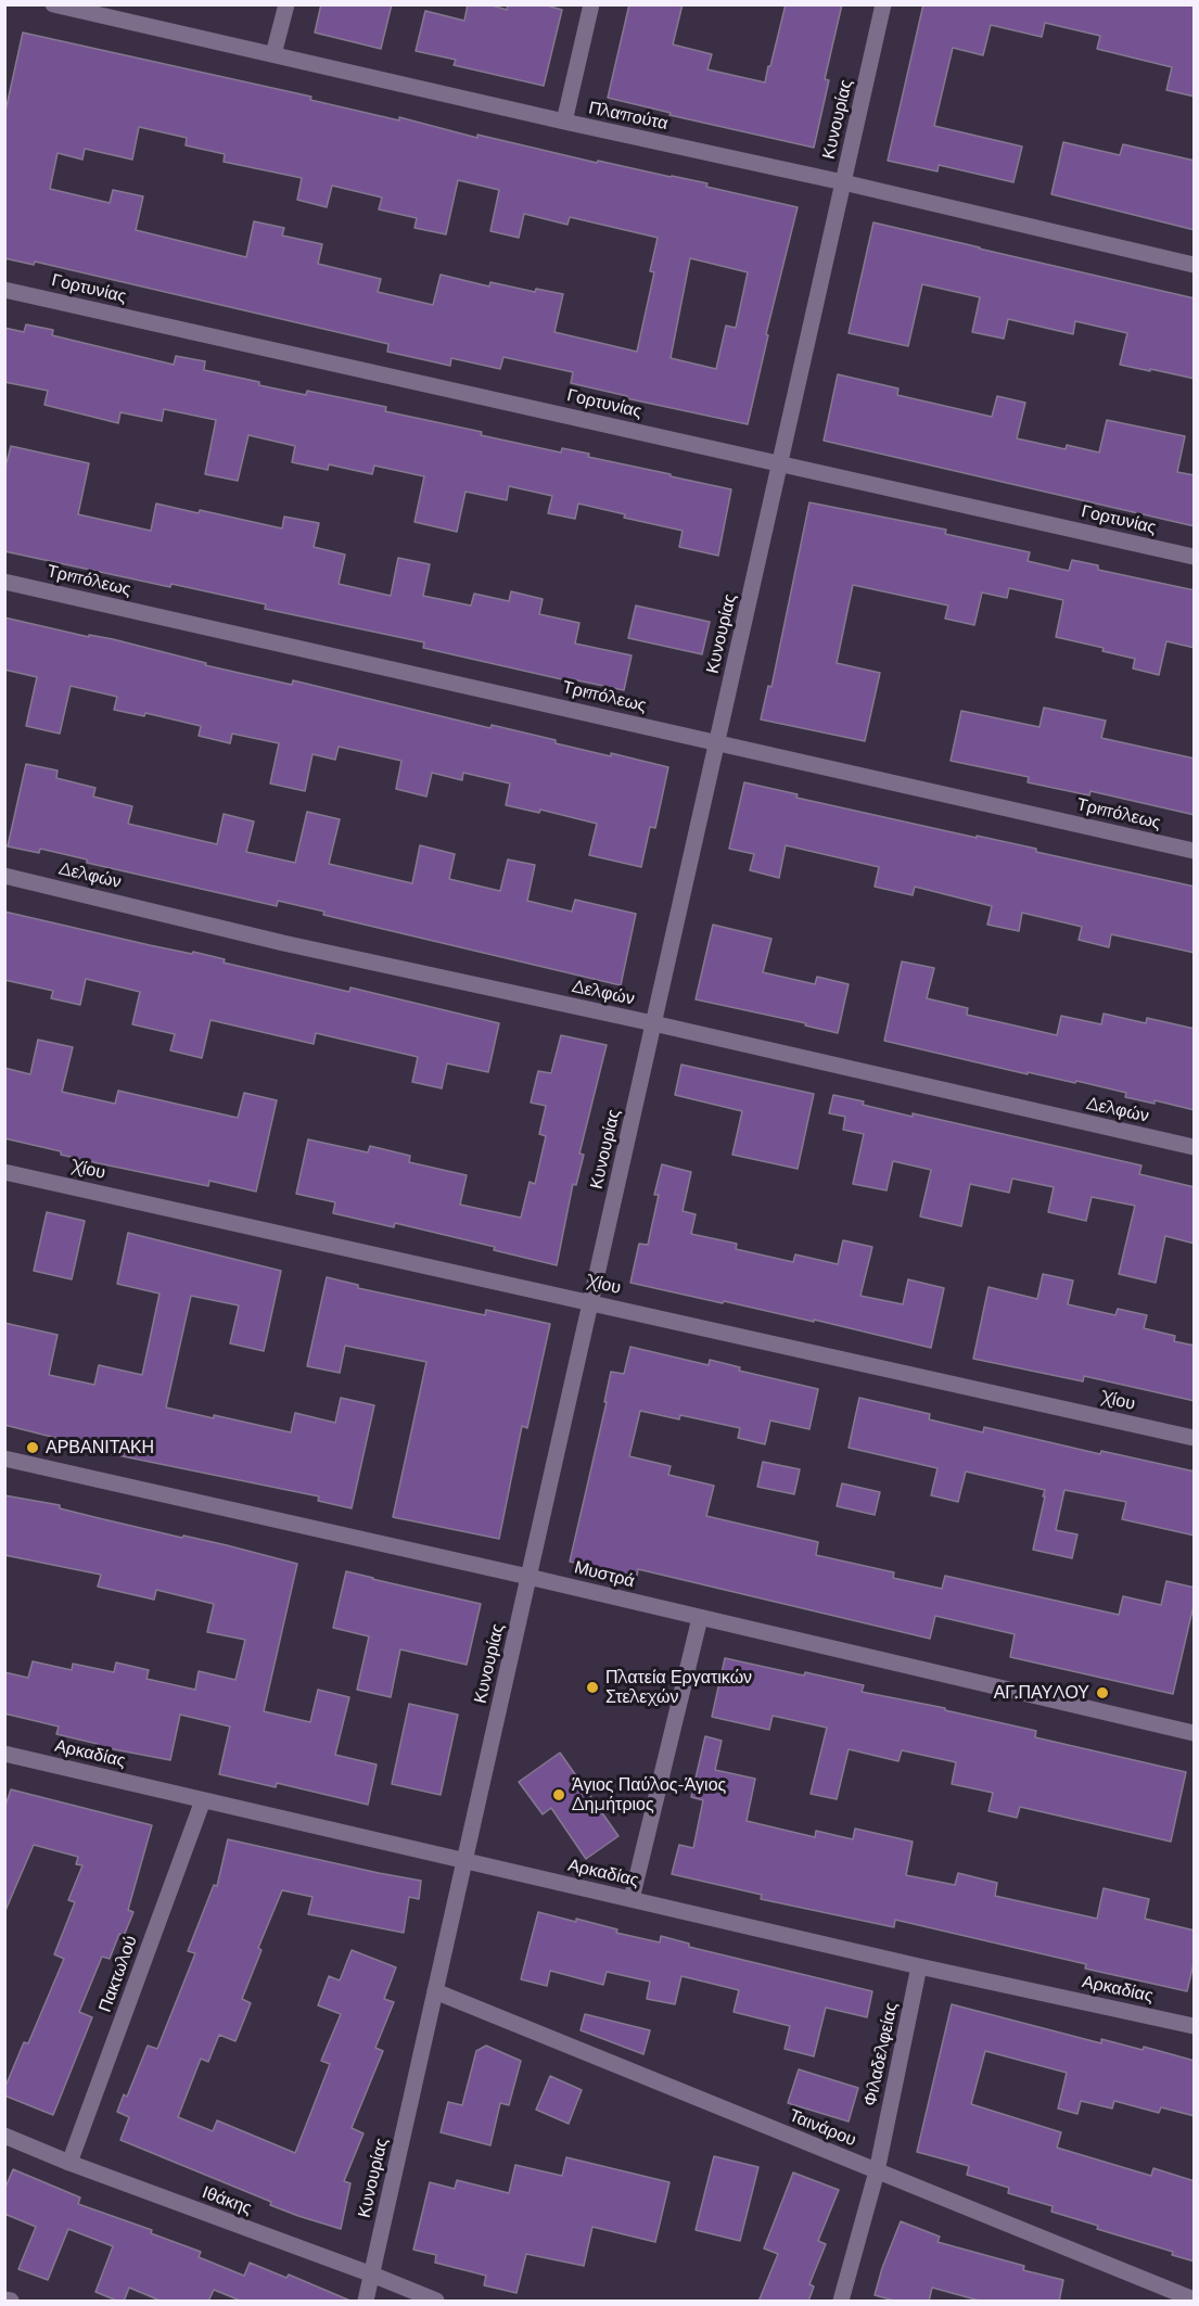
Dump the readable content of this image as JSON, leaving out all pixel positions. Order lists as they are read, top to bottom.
{
  "streets": {
    "street": [
      "Πλαπούτα",
      "Κυνουρίας",
      "Γορτυνίας",
      "Τριπόλεως",
      "Δελφών",
      "Χίου",
      "Μυστρά",
      "Αρκαδίας",
      "Πακτωλού",
      "Φιλαδελφείας",
      "Ταινάρου",
      "Ιθάκης"
    ]
  },
  "crossings": [
    ["Πλαπούτα", "Κυνουρίας"],
    ["Κυνουρίας", "Γορτυνίας"],
    ["Κυνουρίας", "Τριπόλεως"],
    ["Κυνουρίας", "Δελφών"],
    ["Κυνουρίας", "Χίου"],
    ["Κυνουρίας", "Μυστρά"],
    ["Κυνουρίας", "Αρκαδίας"],
    ["Κυνουρίας", "Ταινάρου"],
    ["Κυνουρίας", "Ιθάκης"],
    ["Αρκαδίας", "Πακτωλού"],
    ["Αρκαδίας", "Φιλαδελφείας"],
    ["Πακτωλού", "Ιθάκης"],
    ["Φιλαδελφείας", "Ταινάρου"]
  ],
  "places": [
    "ΑΡΒΑΝΙΤΑΚΗ",
    "Πλατεία Εργατικών Στελεχών",
    "ΑΓ.ΠΑΥΛΟΥ",
    "Άγιος Παύλος-Άγιος Δημήτριος"
  ]
}
